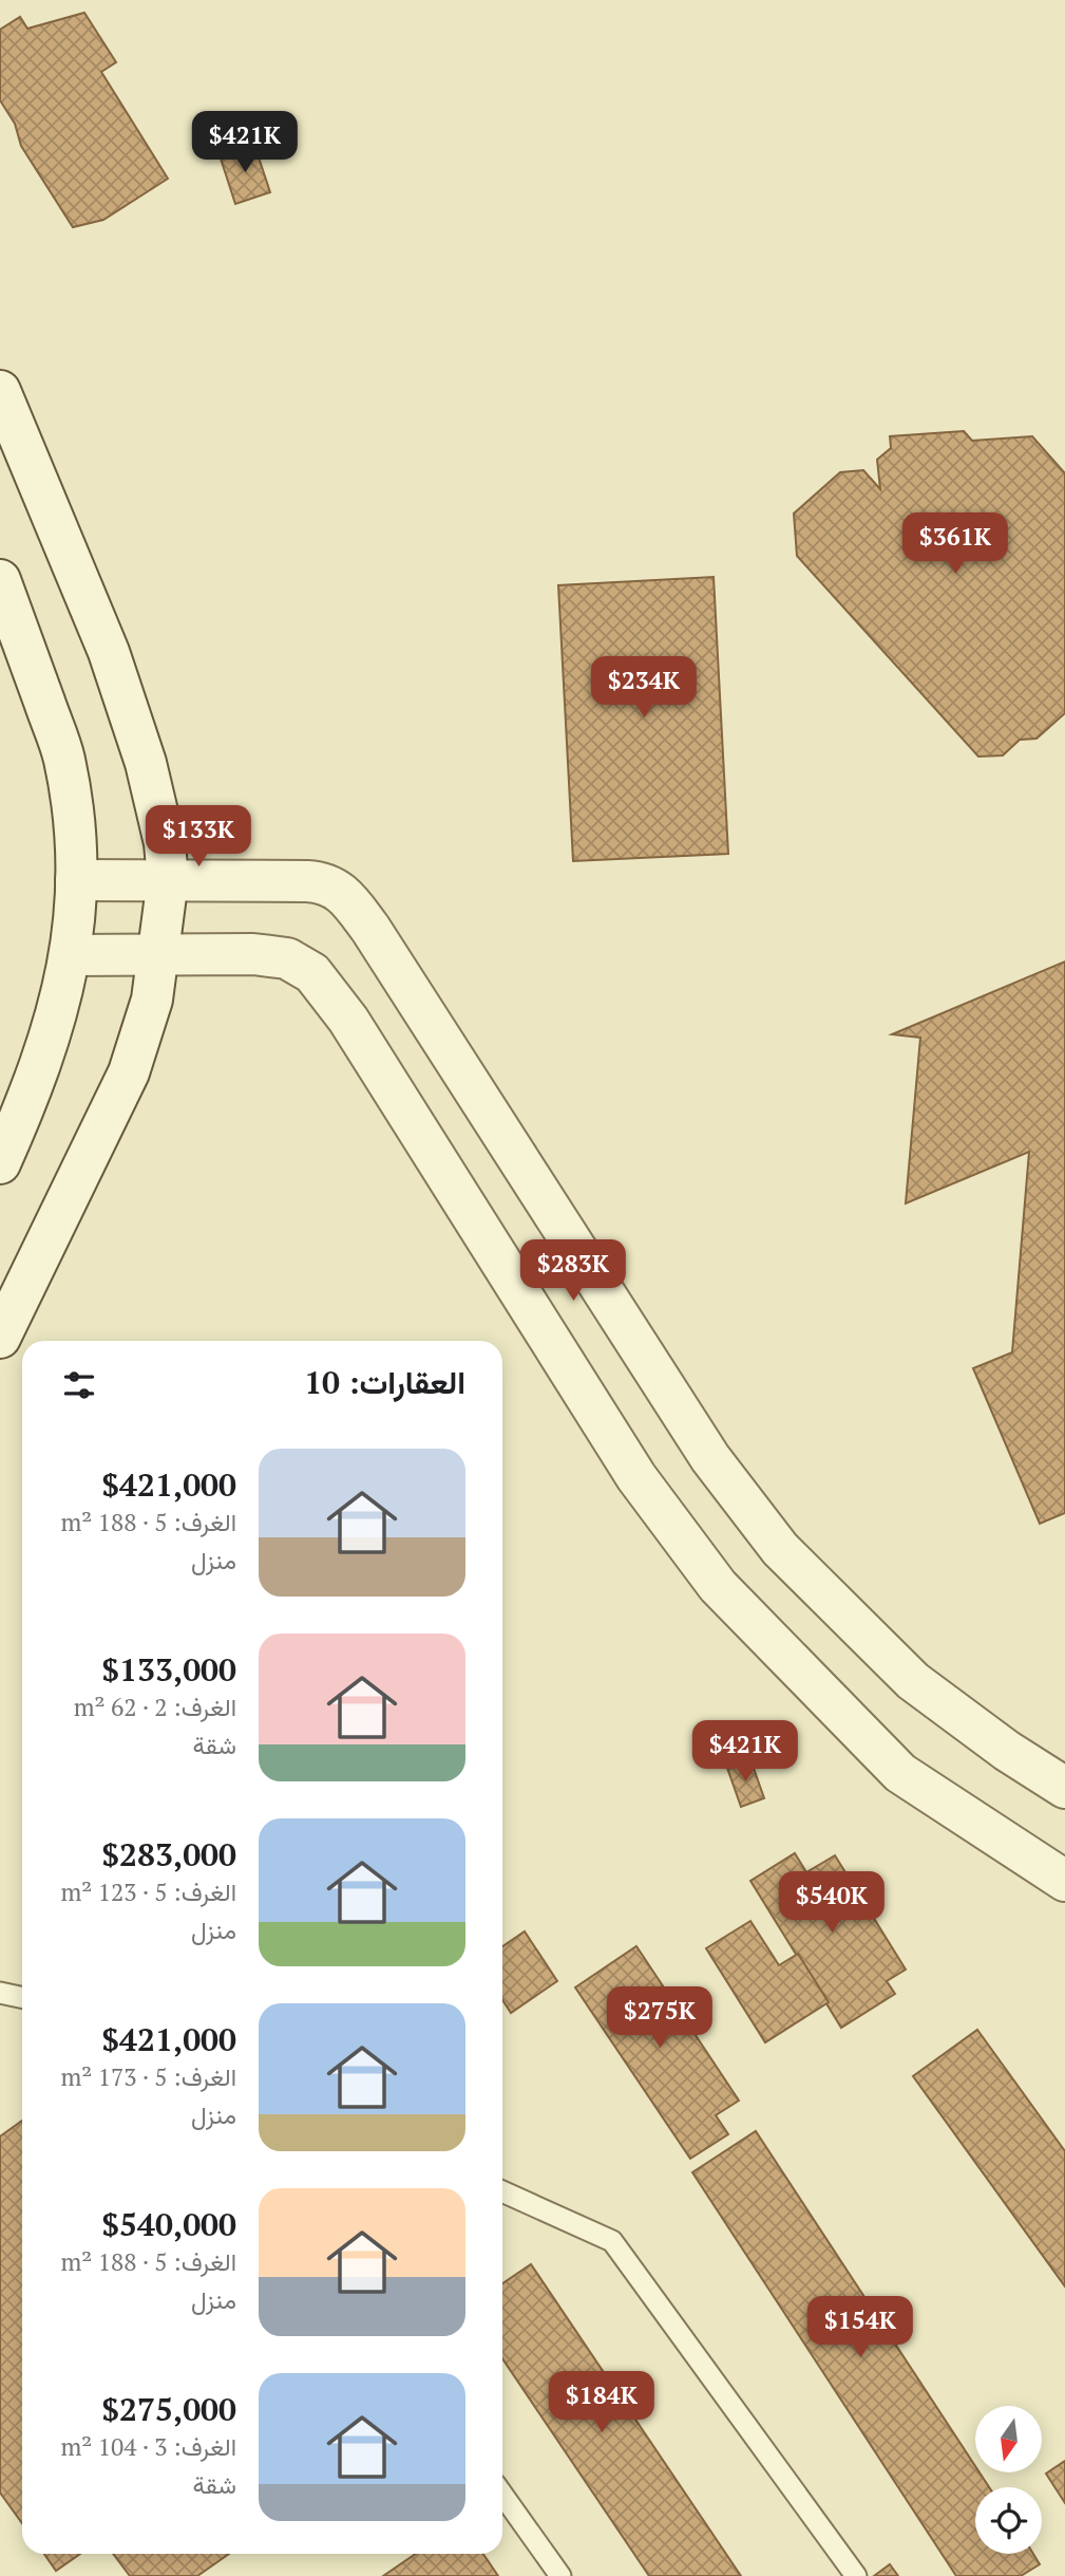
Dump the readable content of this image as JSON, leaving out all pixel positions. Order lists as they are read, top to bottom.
{
  "north": "bottom",
  "page": {
    "price": [
      "$421K",
      "$361K",
      "$234K",
      "$133K",
      "$283K",
      "$421K",
      "$540K",
      "$275K",
      "$154K",
      "$184K"
    ],
    "heading": "العقارات: 10",
    "list": [
      {
        "name": "$421,000",
        "note": "الغرف: 5 · 188 m² · منزل"
      },
      {
        "name": "$133,000",
        "note": "الغرف: 2 · 62 m² · شقة"
      },
      {
        "name": "$283,000",
        "note": "الغرف: 5 · 123 m² · منزل"
      },
      {
        "name": "$421,000",
        "note": "الغرف: 5 · 173 m² · منزل"
      },
      {
        "name": "$540,000",
        "note": "الغرف: 5 · 188 m² · منزل"
      },
      {
        "name": "$275,000",
        "note": "الغرف: 3 · 104 m² · شقة"
      }
    ]
  }
}
